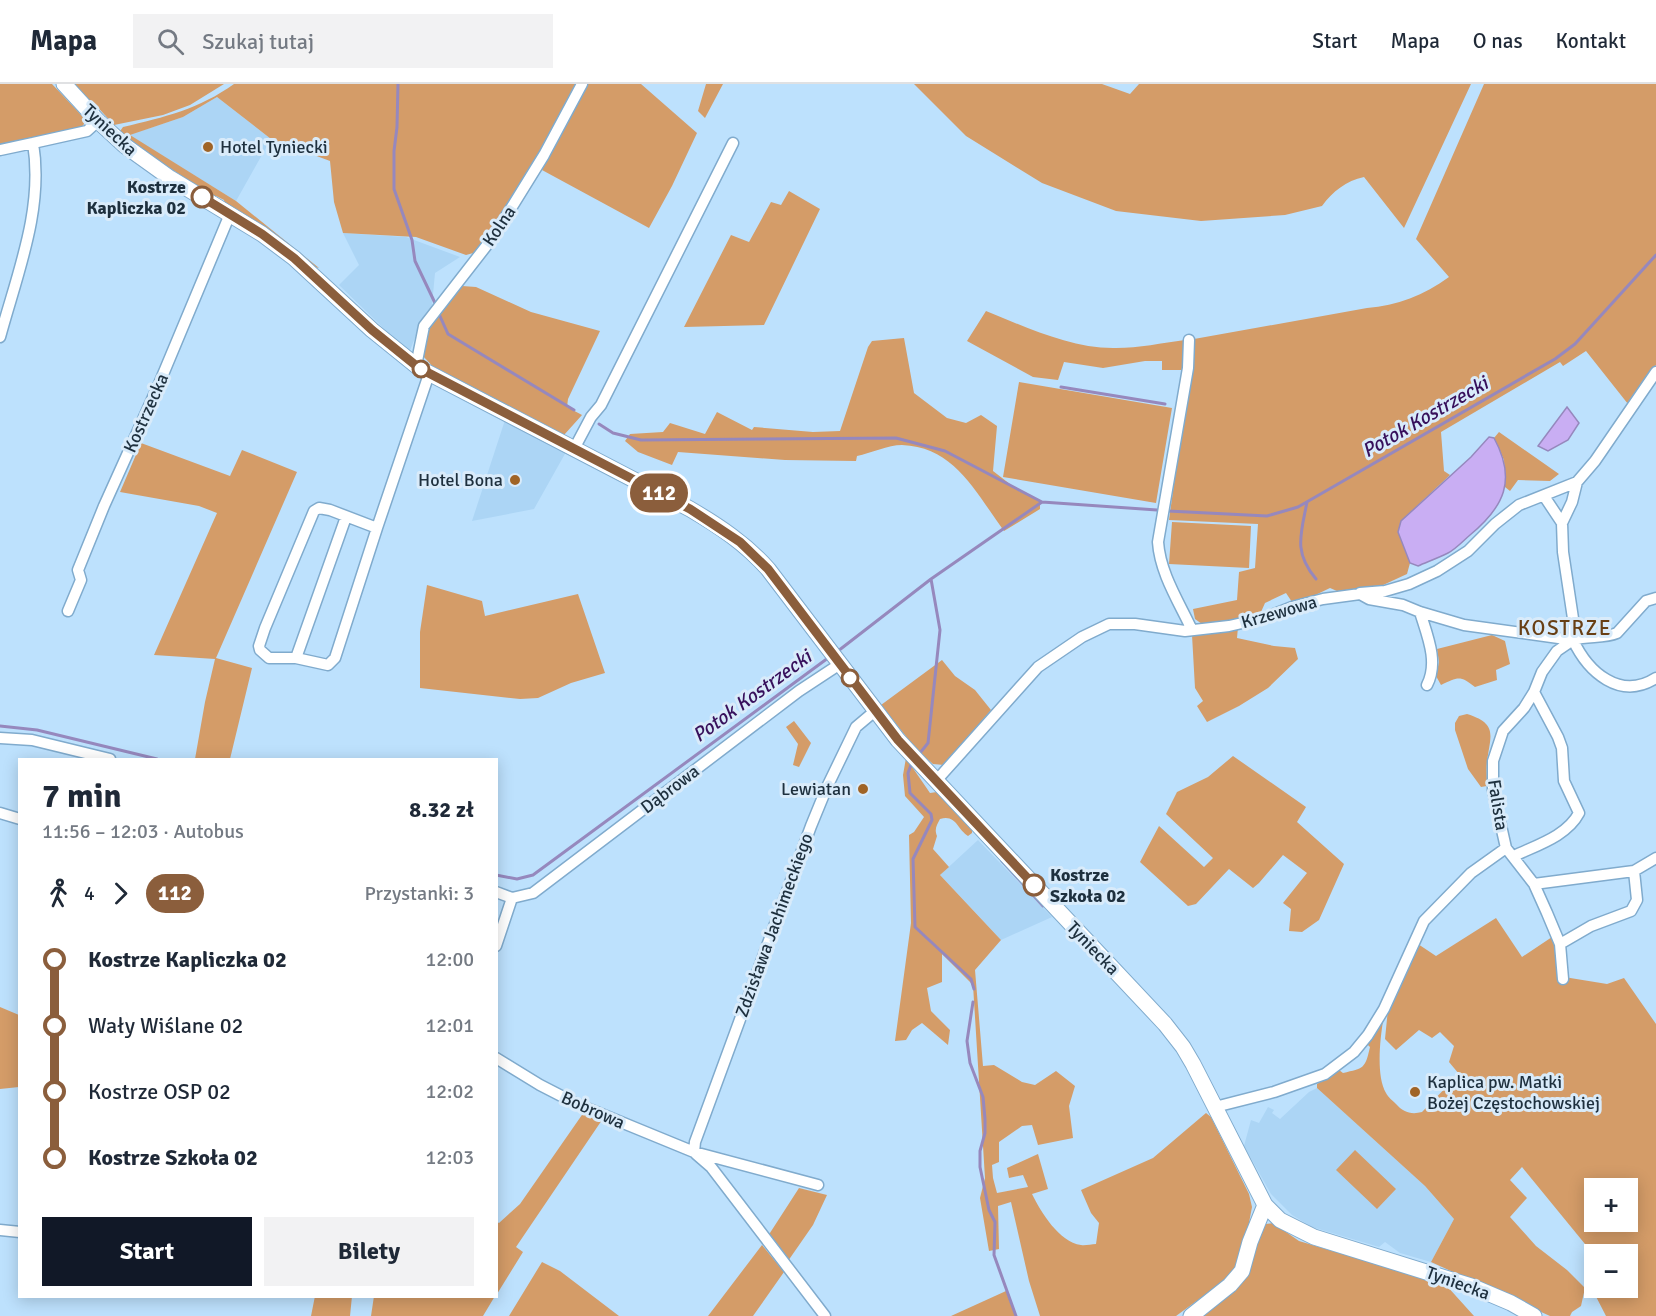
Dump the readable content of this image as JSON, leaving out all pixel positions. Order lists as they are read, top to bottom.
{
  "streets": {
    "street": [
      "Tyniecka",
      "Kolna",
      "Kostrzecka",
      "Krzewowa",
      "Dąbrowa",
      "Falista",
      "Zdzisława Jachimeckiego",
      "Bobrowa"
    ]
  },
  "crossings": [
    ["Tyniecka", "Kolna"],
    ["Tyniecka", "Kostrzecka"],
    ["Tyniecka", "Krzewowa"],
    ["Tyniecka", "Dąbrowa"],
    ["Tyniecka", "Falista"],
    ["Tyniecka", "Zdzisława Jachimeckiego"],
    ["Krzewowa", "Falista"],
    ["Zdzisława Jachimeckiego", "Bobrowa"]
  ],
  "districts": ["KOSTRZE"],
  "water": ["Potok Kostrzecki"],
  "places": [
    "Hotel Tyniecki",
    "Kostrze Kapliczka 02",
    "Hotel Bona",
    "Lewiatan",
    "Kostrze Szkoła 02",
    "Kaplica pw. Matki Bożej Częstochowskiej"
  ],
  "lines": ["bus line 112"],
  "page": {
    "header": "Mapa",
    "search": "Szukaj tutaj",
    "nav": [
      "Start",
      "Mapa",
      "O nas",
      "Kontakt"
    ],
    "on_map": "112",
    "heading": ["7 min", "11:56 – 12:03 · Autobus", "8.32 zł"],
    "legs": ["4", "112", "Przystanki: 3"],
    "list": [
      {
        "name": "Kostrze Kapliczka 02",
        "value": "12:00"
      },
      {
        "name": "Wały Wiślane 02",
        "value": "12:01"
      },
      {
        "name": "Kostrze OSP 02",
        "value": "12:02"
      },
      {
        "name": "Kostrze Szkoła 02",
        "value": "12:03"
      }
    ],
    "map_buttons": ["+", "−"],
    "buttons": ["Start", "Bilety"]
  }
}
